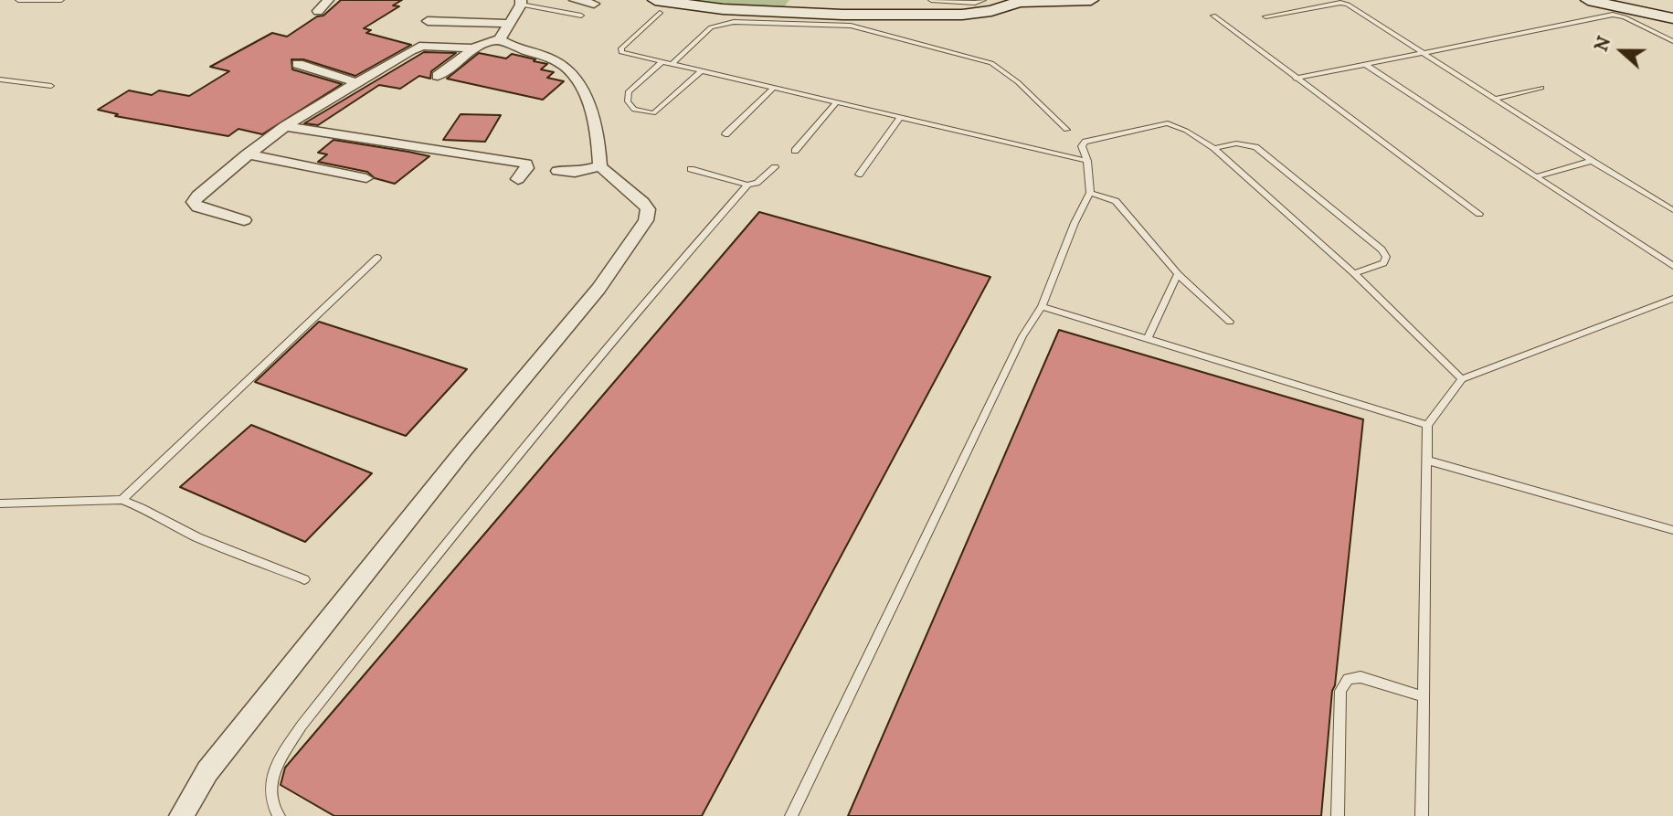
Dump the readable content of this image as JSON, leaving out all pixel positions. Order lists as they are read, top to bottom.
{
  "north": "left"
}
